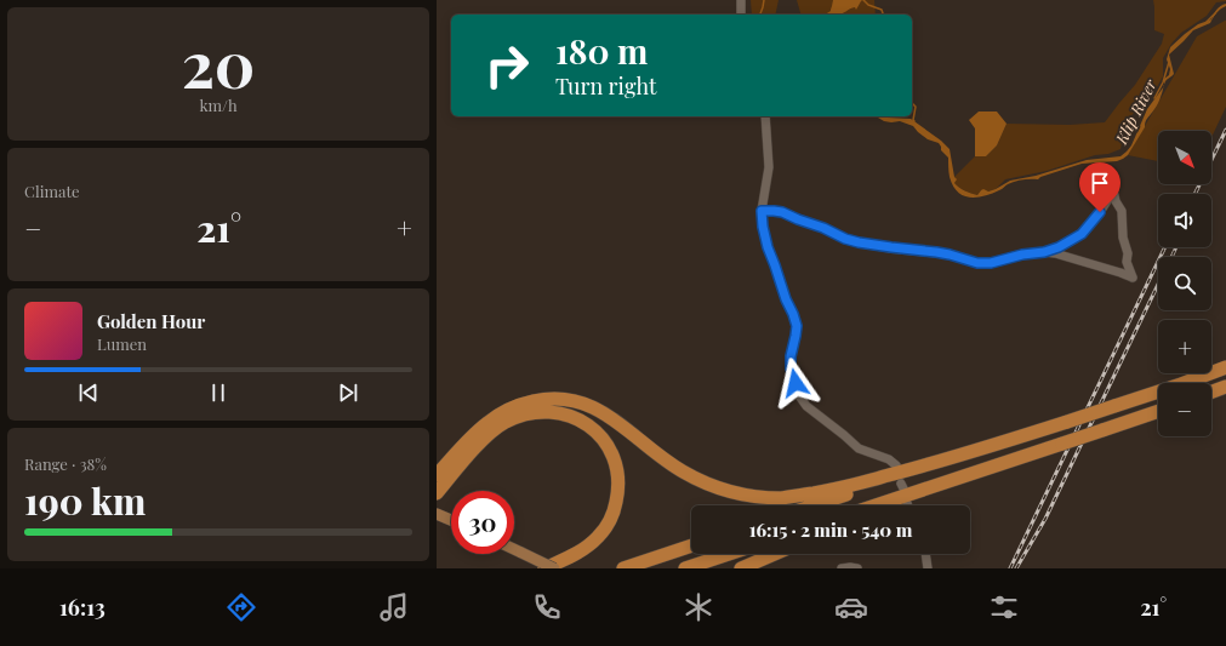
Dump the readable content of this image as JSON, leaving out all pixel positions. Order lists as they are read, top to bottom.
{
  "water": ["Klip River"],
  "north": "bottom right",
  "page": {
    "tile": [
      ["20", "km/h"],
      "Climate",
      ["Range · 38%", "190 km"]
    ],
    "turn": ["180 m", "Turn right"],
    "map_buttons": ["+", "−"],
    "heat": ["−", "21°", "+"],
    "song": ["Golden Hour", "Lumen"],
    "limit": "30",
    "trip": "16:15 · 2 min · 540 m",
    "tabs": ["16:13", "21°"]
  }
}
